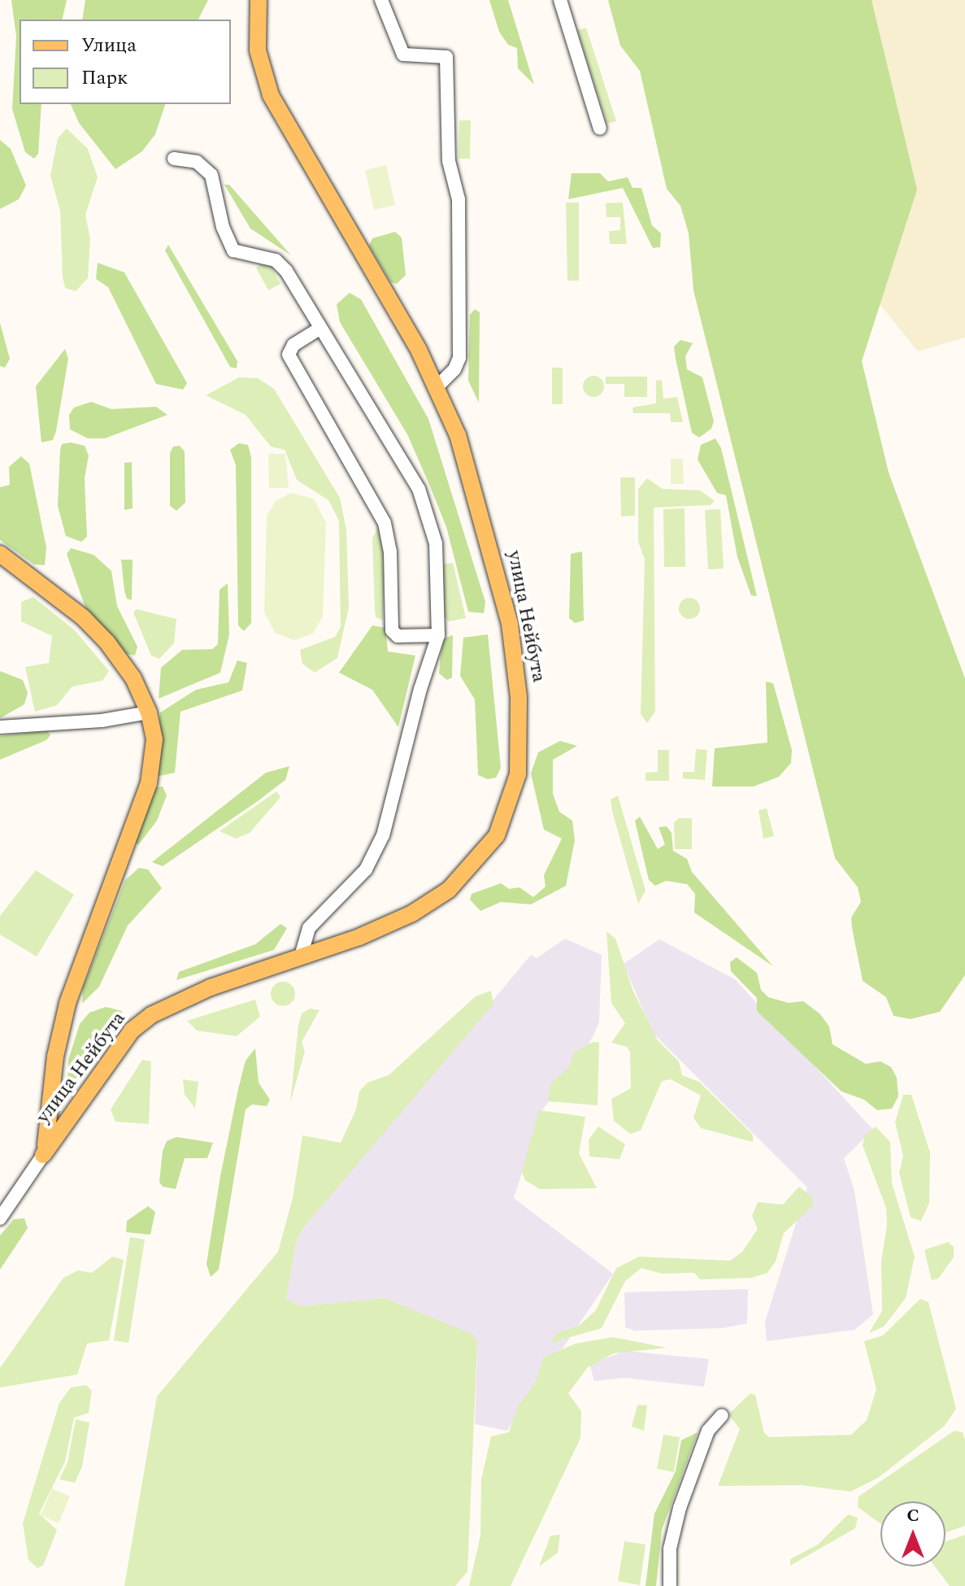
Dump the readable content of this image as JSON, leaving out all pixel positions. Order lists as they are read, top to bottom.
{
  "streets": {
    "main road": ["улица Нейбута"]
  },
  "legend": ["Улица", "Парк"],
  "north": "top"
}
